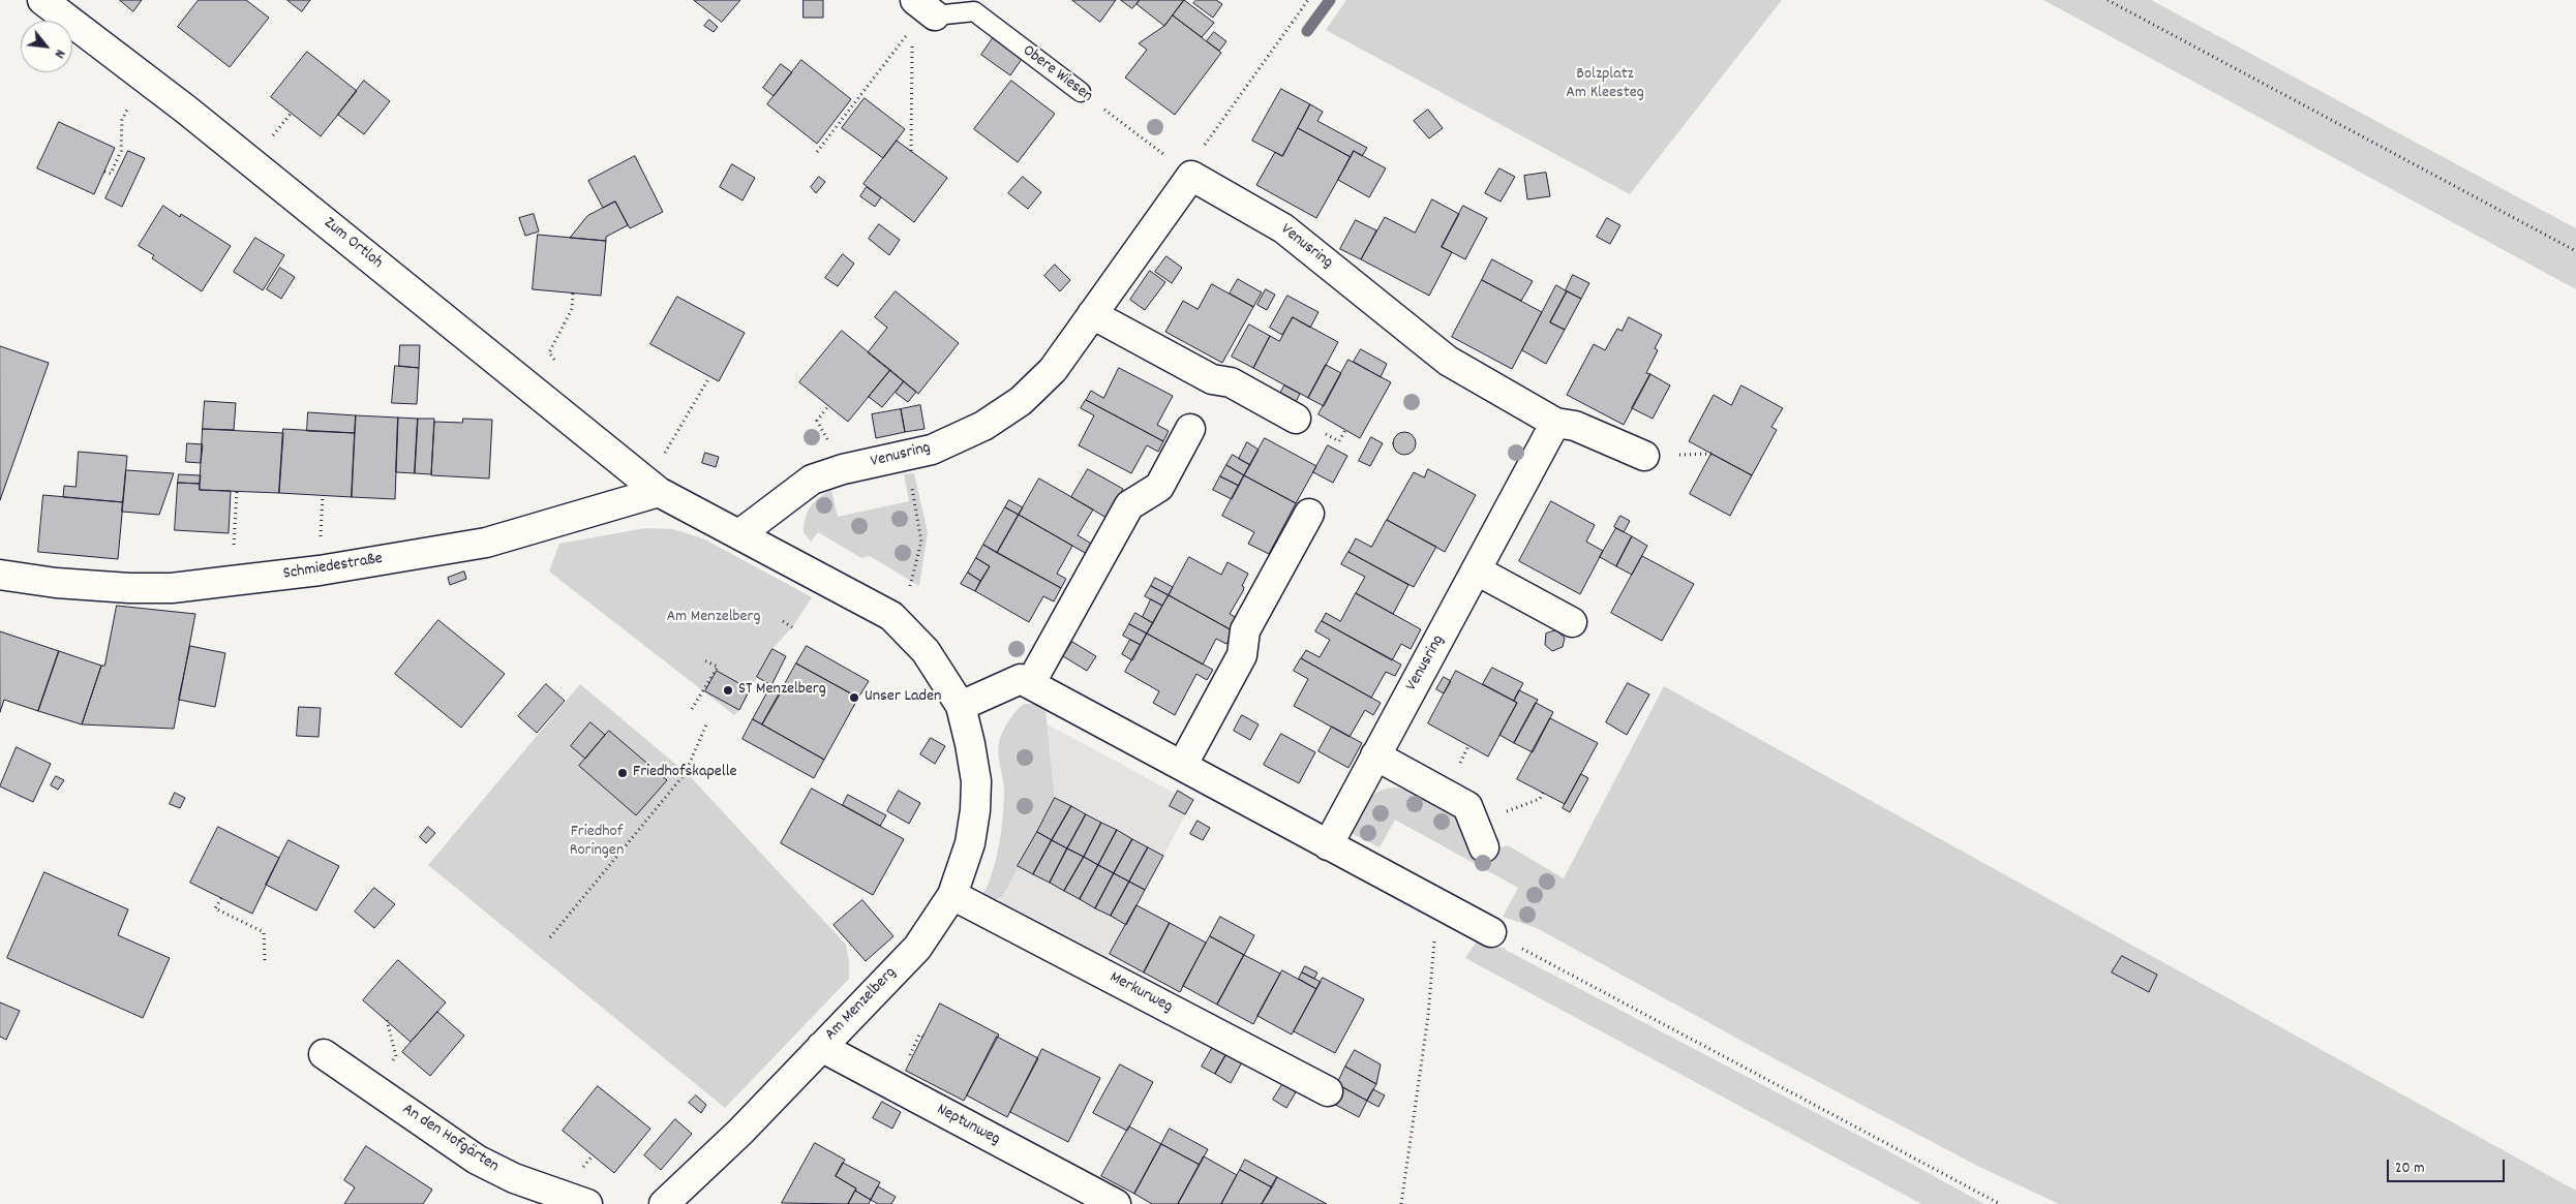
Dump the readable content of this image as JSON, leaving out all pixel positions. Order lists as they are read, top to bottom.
{
  "streets": {
    "street": [
      "Zum Ortloh",
      "Venusring",
      "Schmiedestraße",
      "Merkurweg",
      "Am Menzelberg",
      "Neptunweg",
      "An den Hofgärten"
    ],
    "lane": ["Obere Wiesen"]
  },
  "crossings": [
    ["Obere Wiesen", "Venusring"],
    ["Zum Ortloh", "Schmiedestraße"],
    ["Zum Ortloh", "Am Menzelberg"],
    ["Venusring", "Am Menzelberg"],
    ["Schmiedestraße", "Am Menzelberg"],
    ["Merkurweg", "Am Menzelberg"],
    ["Am Menzelberg", "Neptunweg"]
  ],
  "parks": ["Bolzplatz Am Kleesteg", "Am Menzelberg", "Friedhof Roringen"],
  "places": ["ST Menzelberg", "Unser Laden", "Friedhofskapelle"],
  "scale_bar": "20 m",
  "north": "bottom right"
}
